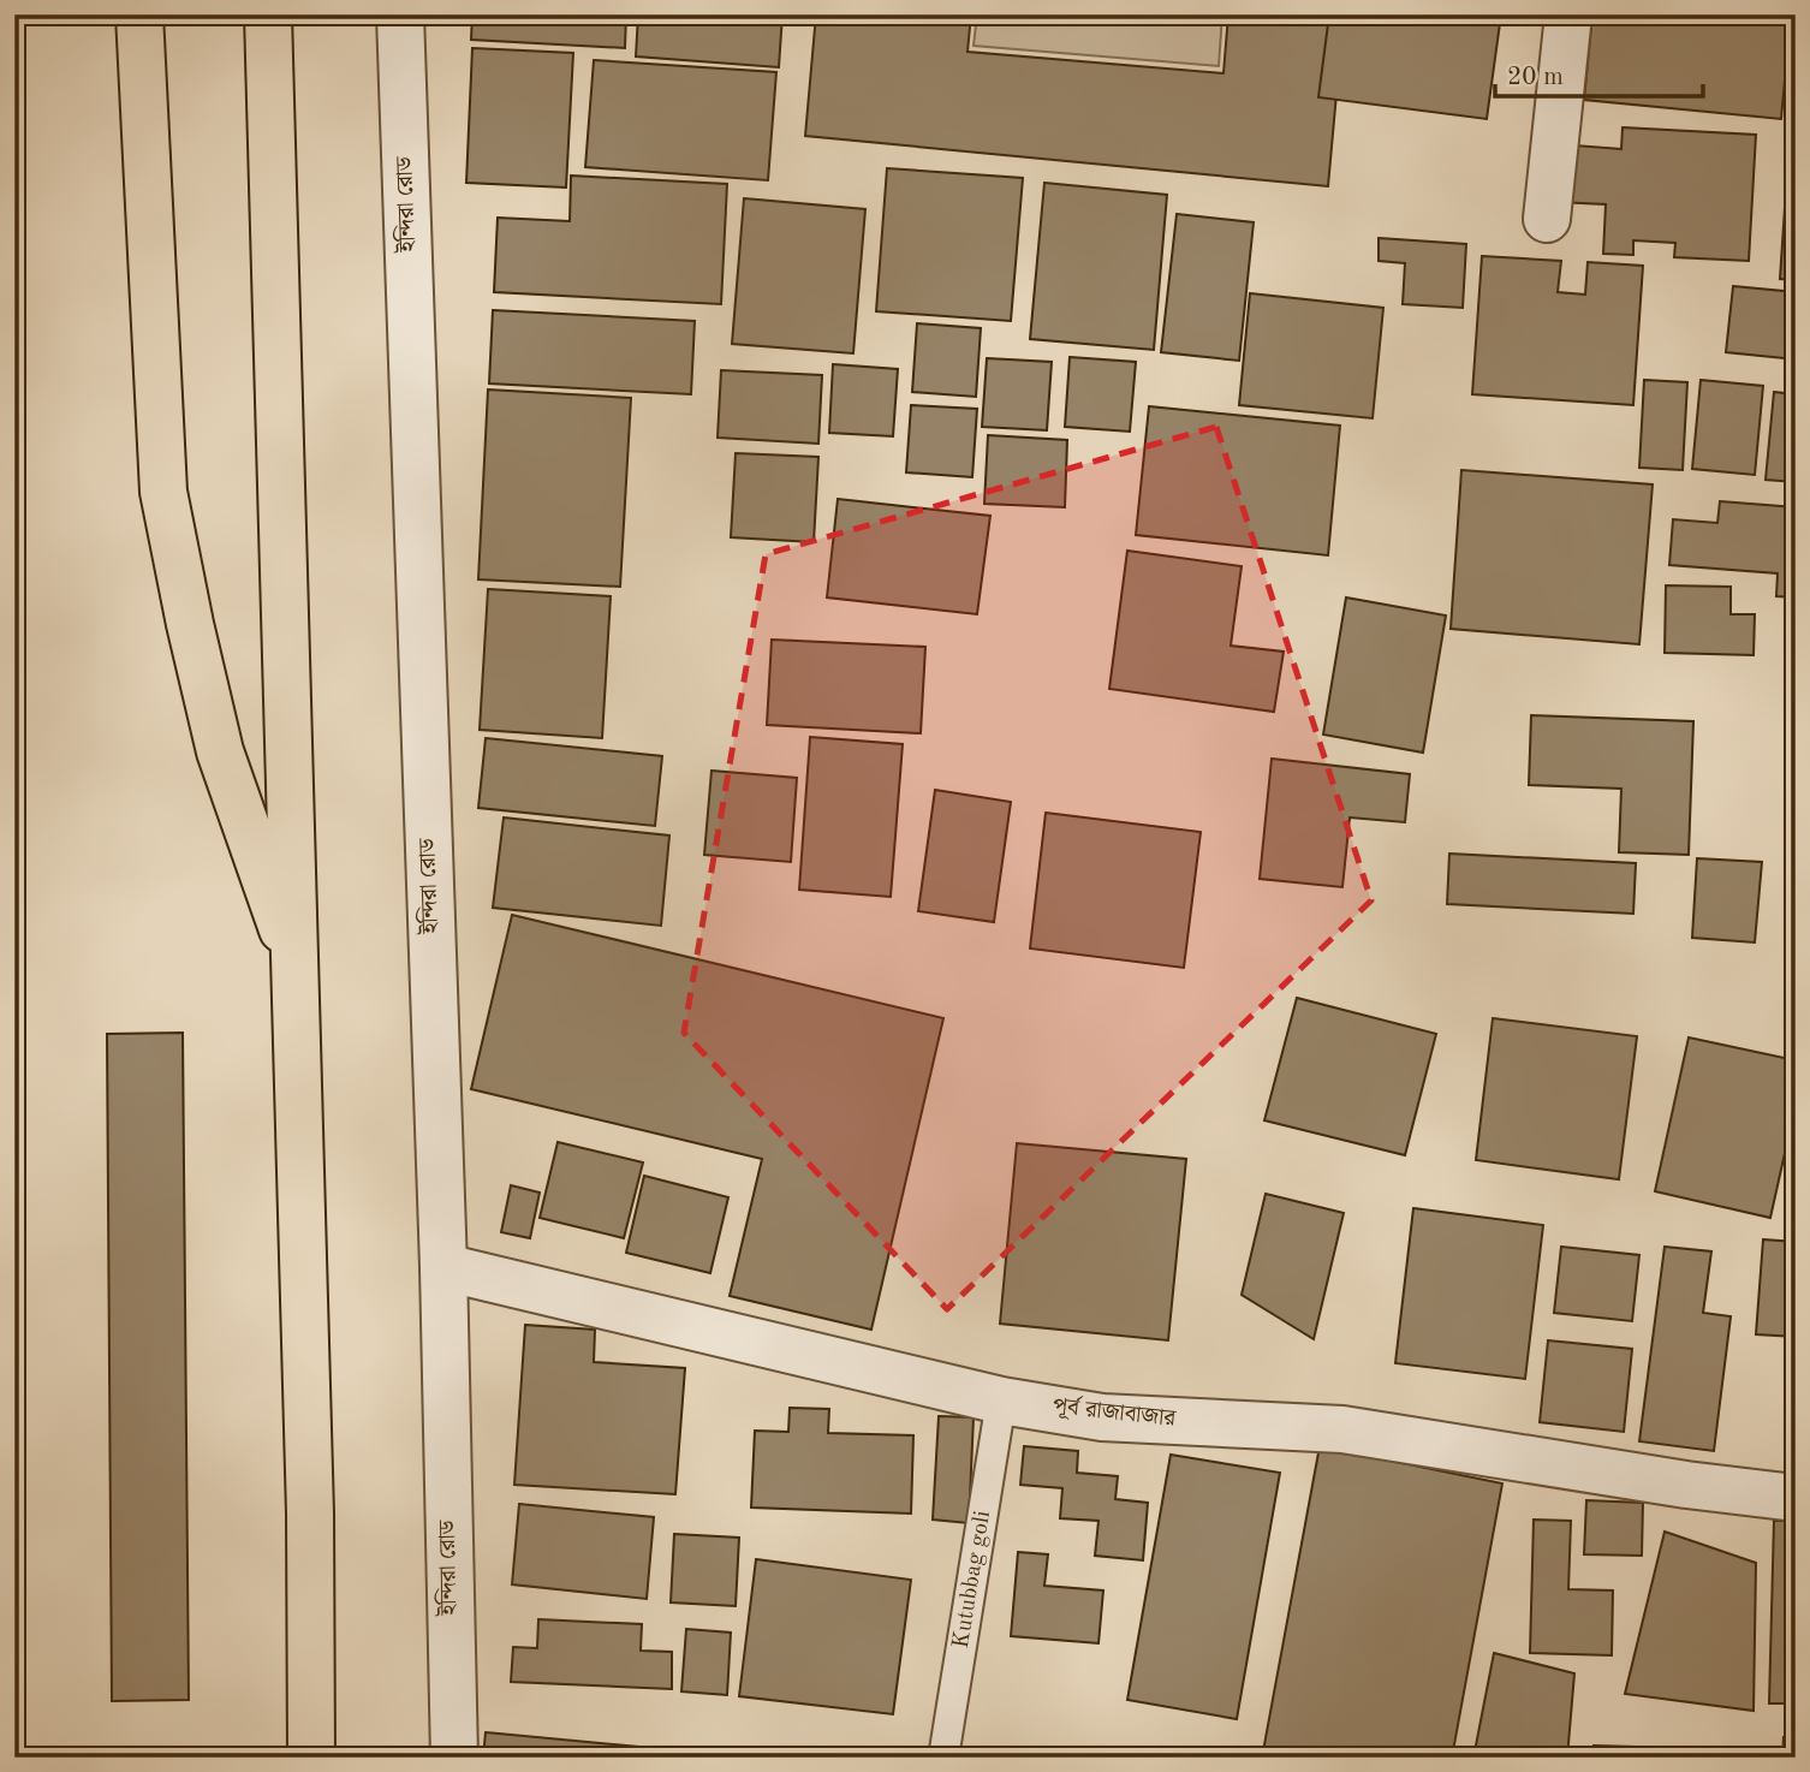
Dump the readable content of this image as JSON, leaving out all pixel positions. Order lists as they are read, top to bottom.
{
  "streets": {
    "street": ["ইন্দিরা রোড", "পূর্ব রাজাবাজার"],
    "lane": ["Kutubbag goli"]
  },
  "crossings": [
    ["ইন্দিরা রোড", "পূর্ব রাজাবাজার"],
    ["পূর্ব রাজাবাজার", "Kutubbag goli"]
  ],
  "scale_bar": "20 m"
}
